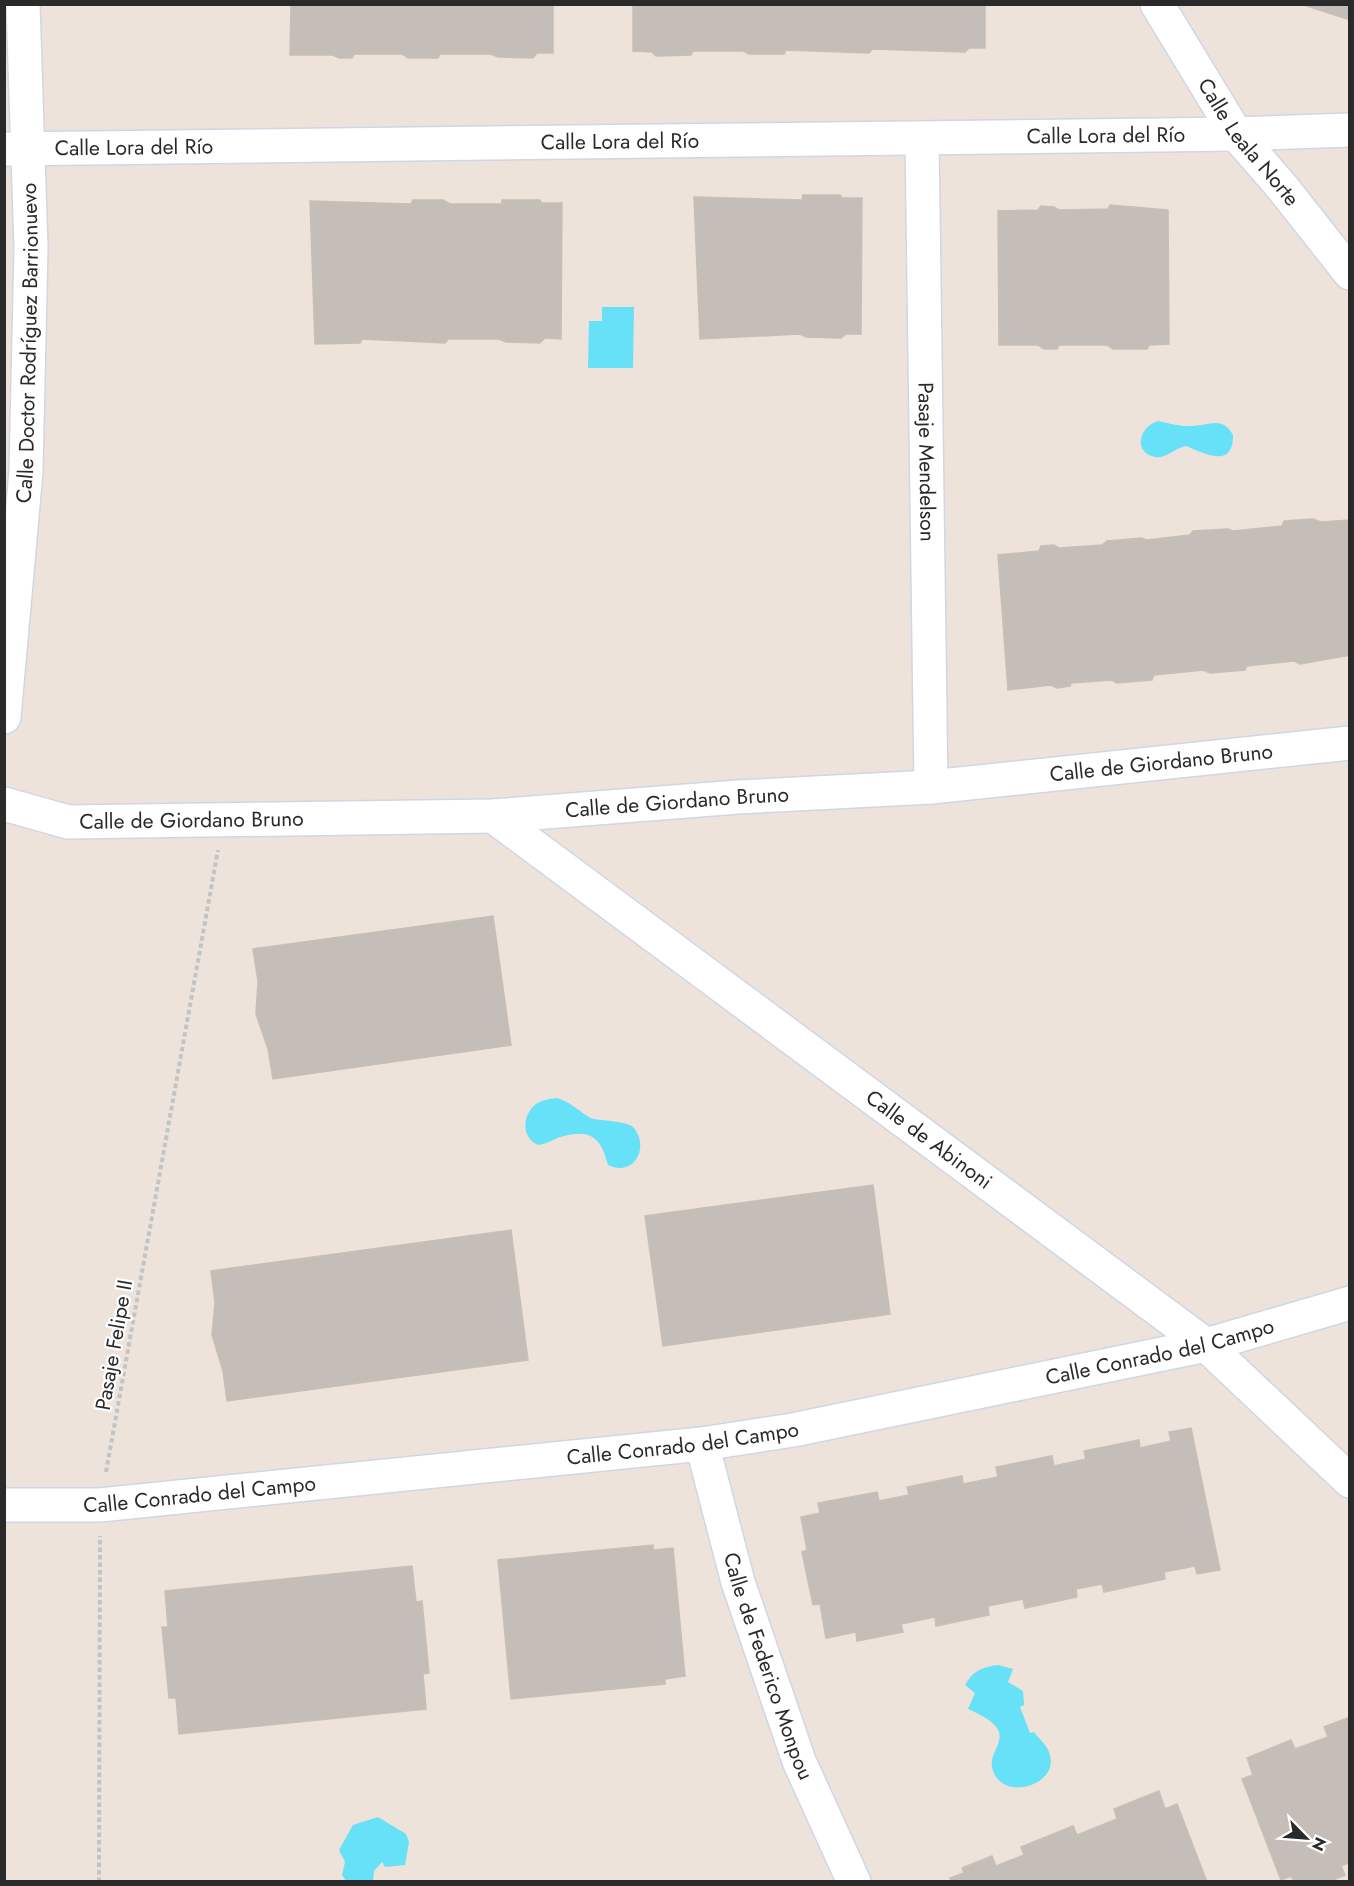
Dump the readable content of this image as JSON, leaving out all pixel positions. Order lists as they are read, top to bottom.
{
  "streets": {
    "street": [
      "Calle Lora del Río",
      "Calle Leala Norte",
      "Calle Doctor Rodríguez Barrionuevo",
      "Pasaje Mendelson",
      "Calle de Giordano Bruno",
      "Calle de Abinoni",
      "Calle Conrado del Campo",
      "Calle de Federico Monpou"
    ],
    "path": ["Pasaje Felipe II"]
  },
  "crossings": [
    ["Calle Lora del Río", "Calle Leala Norte"],
    ["Calle Lora del Río", "Calle Doctor Rodríguez Barrionuevo"],
    ["Calle Lora del Río", "Pasaje Mendelson"],
    ["Pasaje Mendelson", "Calle de Giordano Bruno"],
    ["Calle de Giordano Bruno", "Calle de Abinoni"],
    ["Calle de Giordano Bruno", "Pasaje Felipe II"],
    ["Calle de Abinoni", "Calle Conrado del Campo"],
    ["Pasaje Felipe II", "Calle Conrado del Campo"],
    ["Calle Conrado del Campo", "Calle de Federico Monpou"]
  ],
  "north": "bottom right"
}
